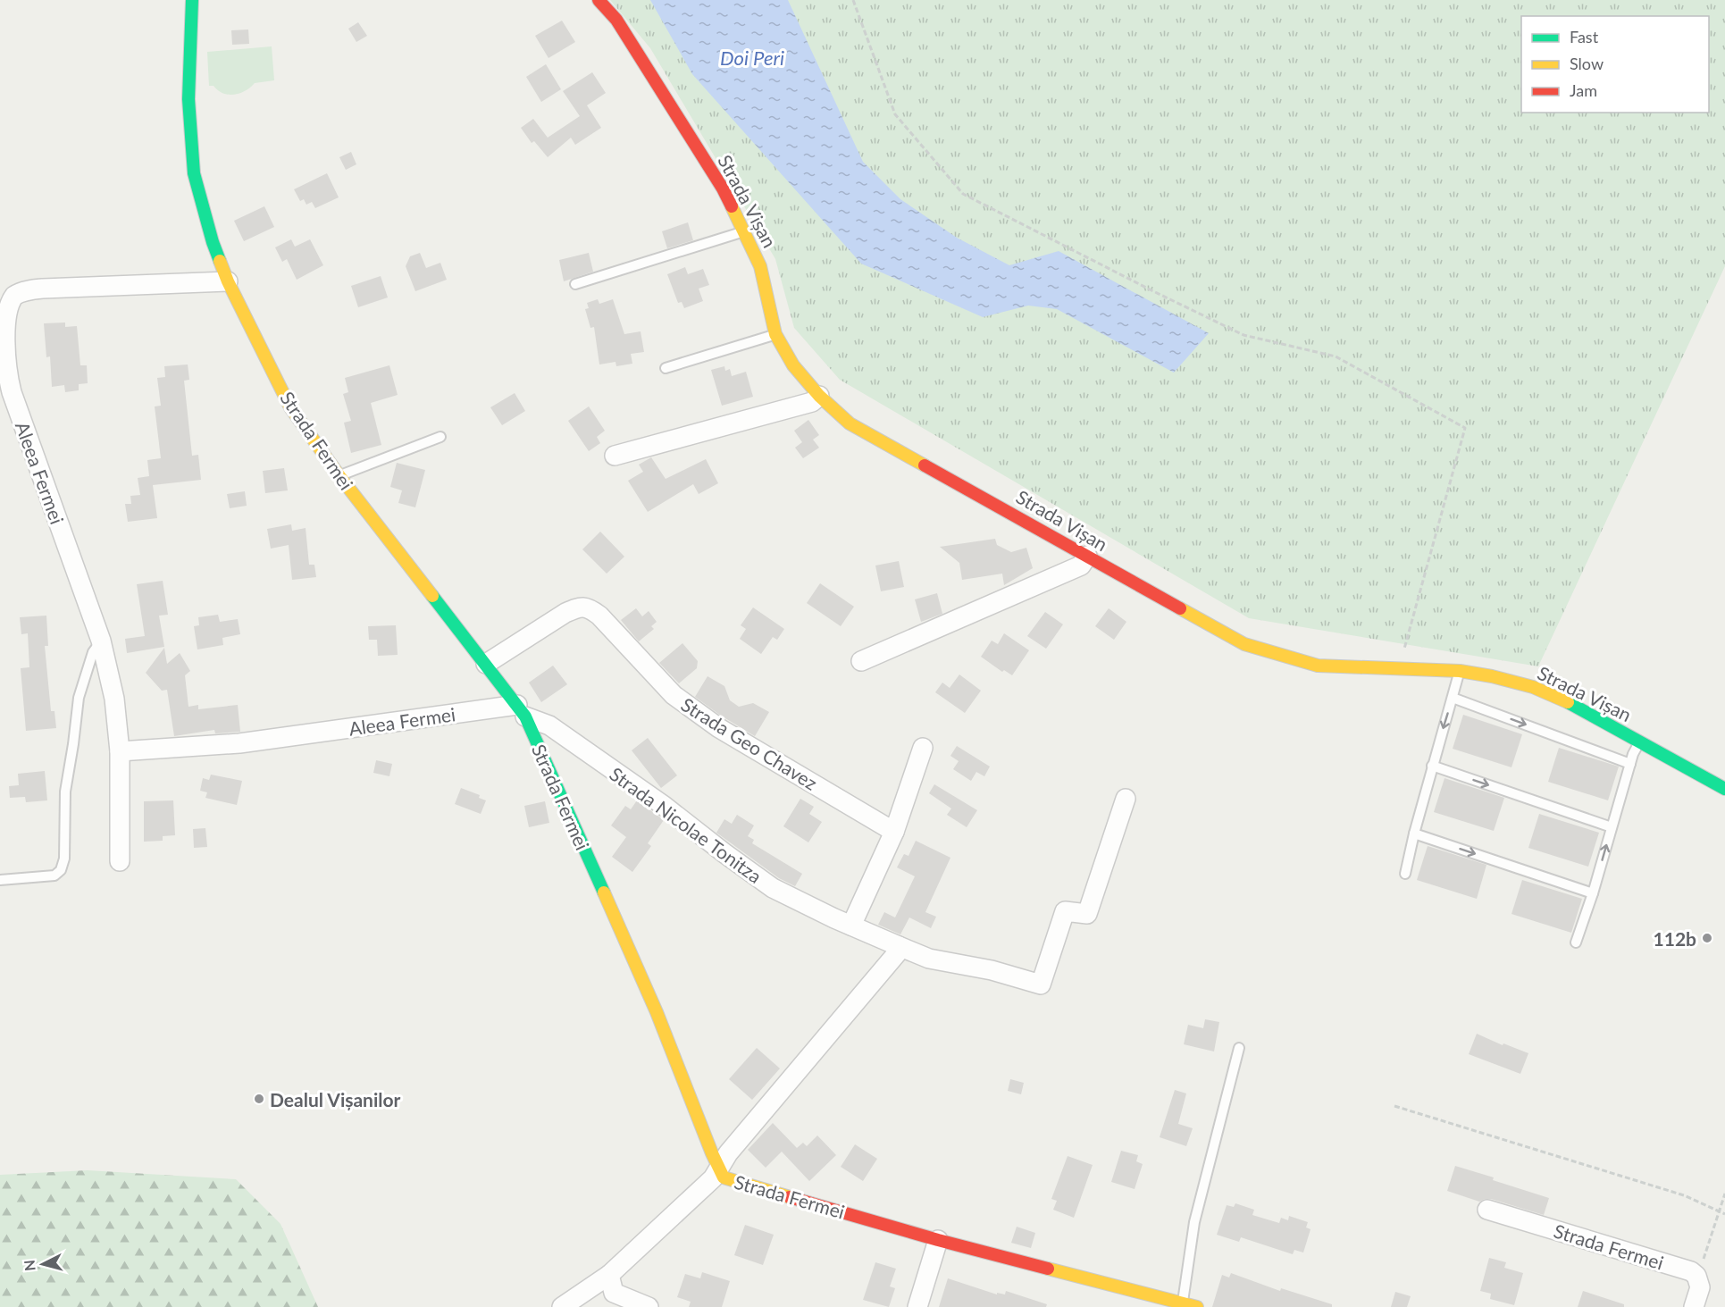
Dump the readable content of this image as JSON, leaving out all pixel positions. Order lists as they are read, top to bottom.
{
  "streets": {
    "street": [
      "Strada Vișan",
      "Strada Fermei",
      "Aleea Fermei",
      "Strada Geo Chavez",
      "Strada Nicolae Tonitza"
    ]
  },
  "crossings": [
    ["Strada Fermei", "Aleea Fermei"],
    ["Strada Fermei", "Strada Geo Chavez"],
    ["Strada Fermei", "Strada Nicolae Tonitza"],
    ["Aleea Fermei", "Strada Nicolae Tonitza"]
  ],
  "water": ["Doi Peri"],
  "places": ["112b", "Dealul Vișanilor"],
  "legend": ["Fast", "Slow", "Jam"],
  "north": "left"
}
